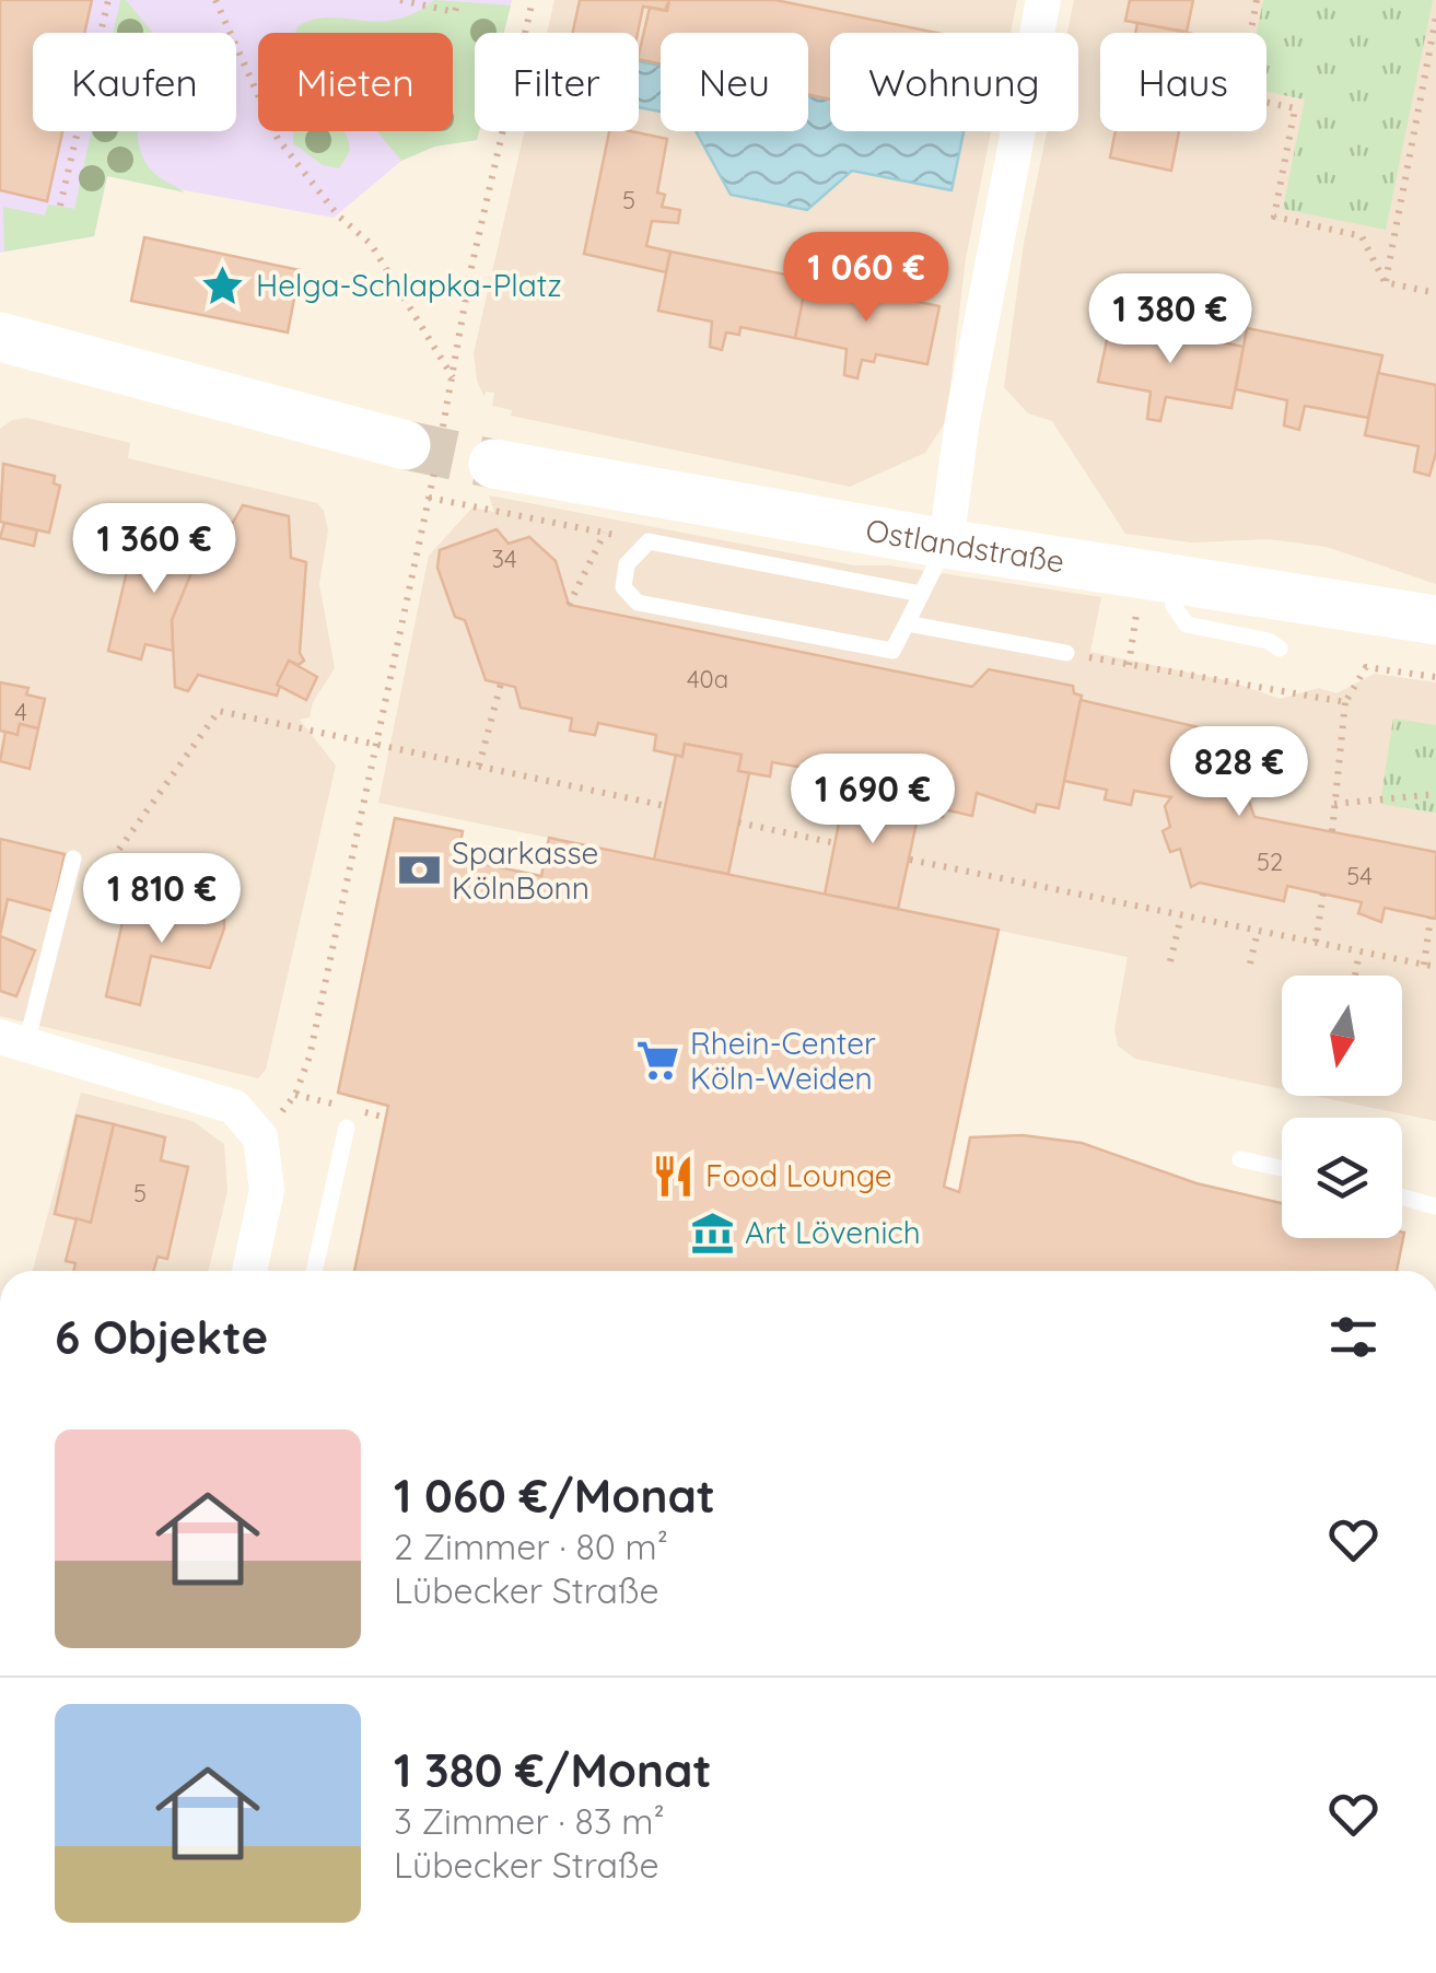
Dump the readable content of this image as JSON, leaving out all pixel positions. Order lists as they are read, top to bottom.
{
  "streets": {
    "street": ["Ostlandstraße"]
  },
  "places": {
    "place": ["Helga-Schlapka-Platz"],
    "bank": ["Sparkasse KölnBonn"],
    "supermarket": ["Rhein-Center Köln-Weiden"],
    "restaurant": ["Food Lounge"],
    "museum": ["Art Lövenich"]
  },
  "house_numbers": [
    "5",
    "34",
    "40a",
    "4",
    "52",
    "54",
    "5"
  ],
  "north": "bottom",
  "page": {
    "chip": [
      "Kaufen",
      "Mieten",
      "Filter",
      "Neu",
      "Wohnung",
      "Haus"
    ],
    "price": [
      "1 060 €",
      "1 380 €",
      "1 360 €",
      "828 €",
      "1 690 €",
      "1 810 €"
    ],
    "heading": "6 Objekte",
    "list": [
      {
        "name": "1 060 €/Monat",
        "note": "2 Zimmer · 80 m² · Lübecker Straße"
      },
      {
        "name": "1 380 €/Monat",
        "note": "3 Zimmer · 83 m² · Lübecker Straße"
      }
    ]
  }
}
